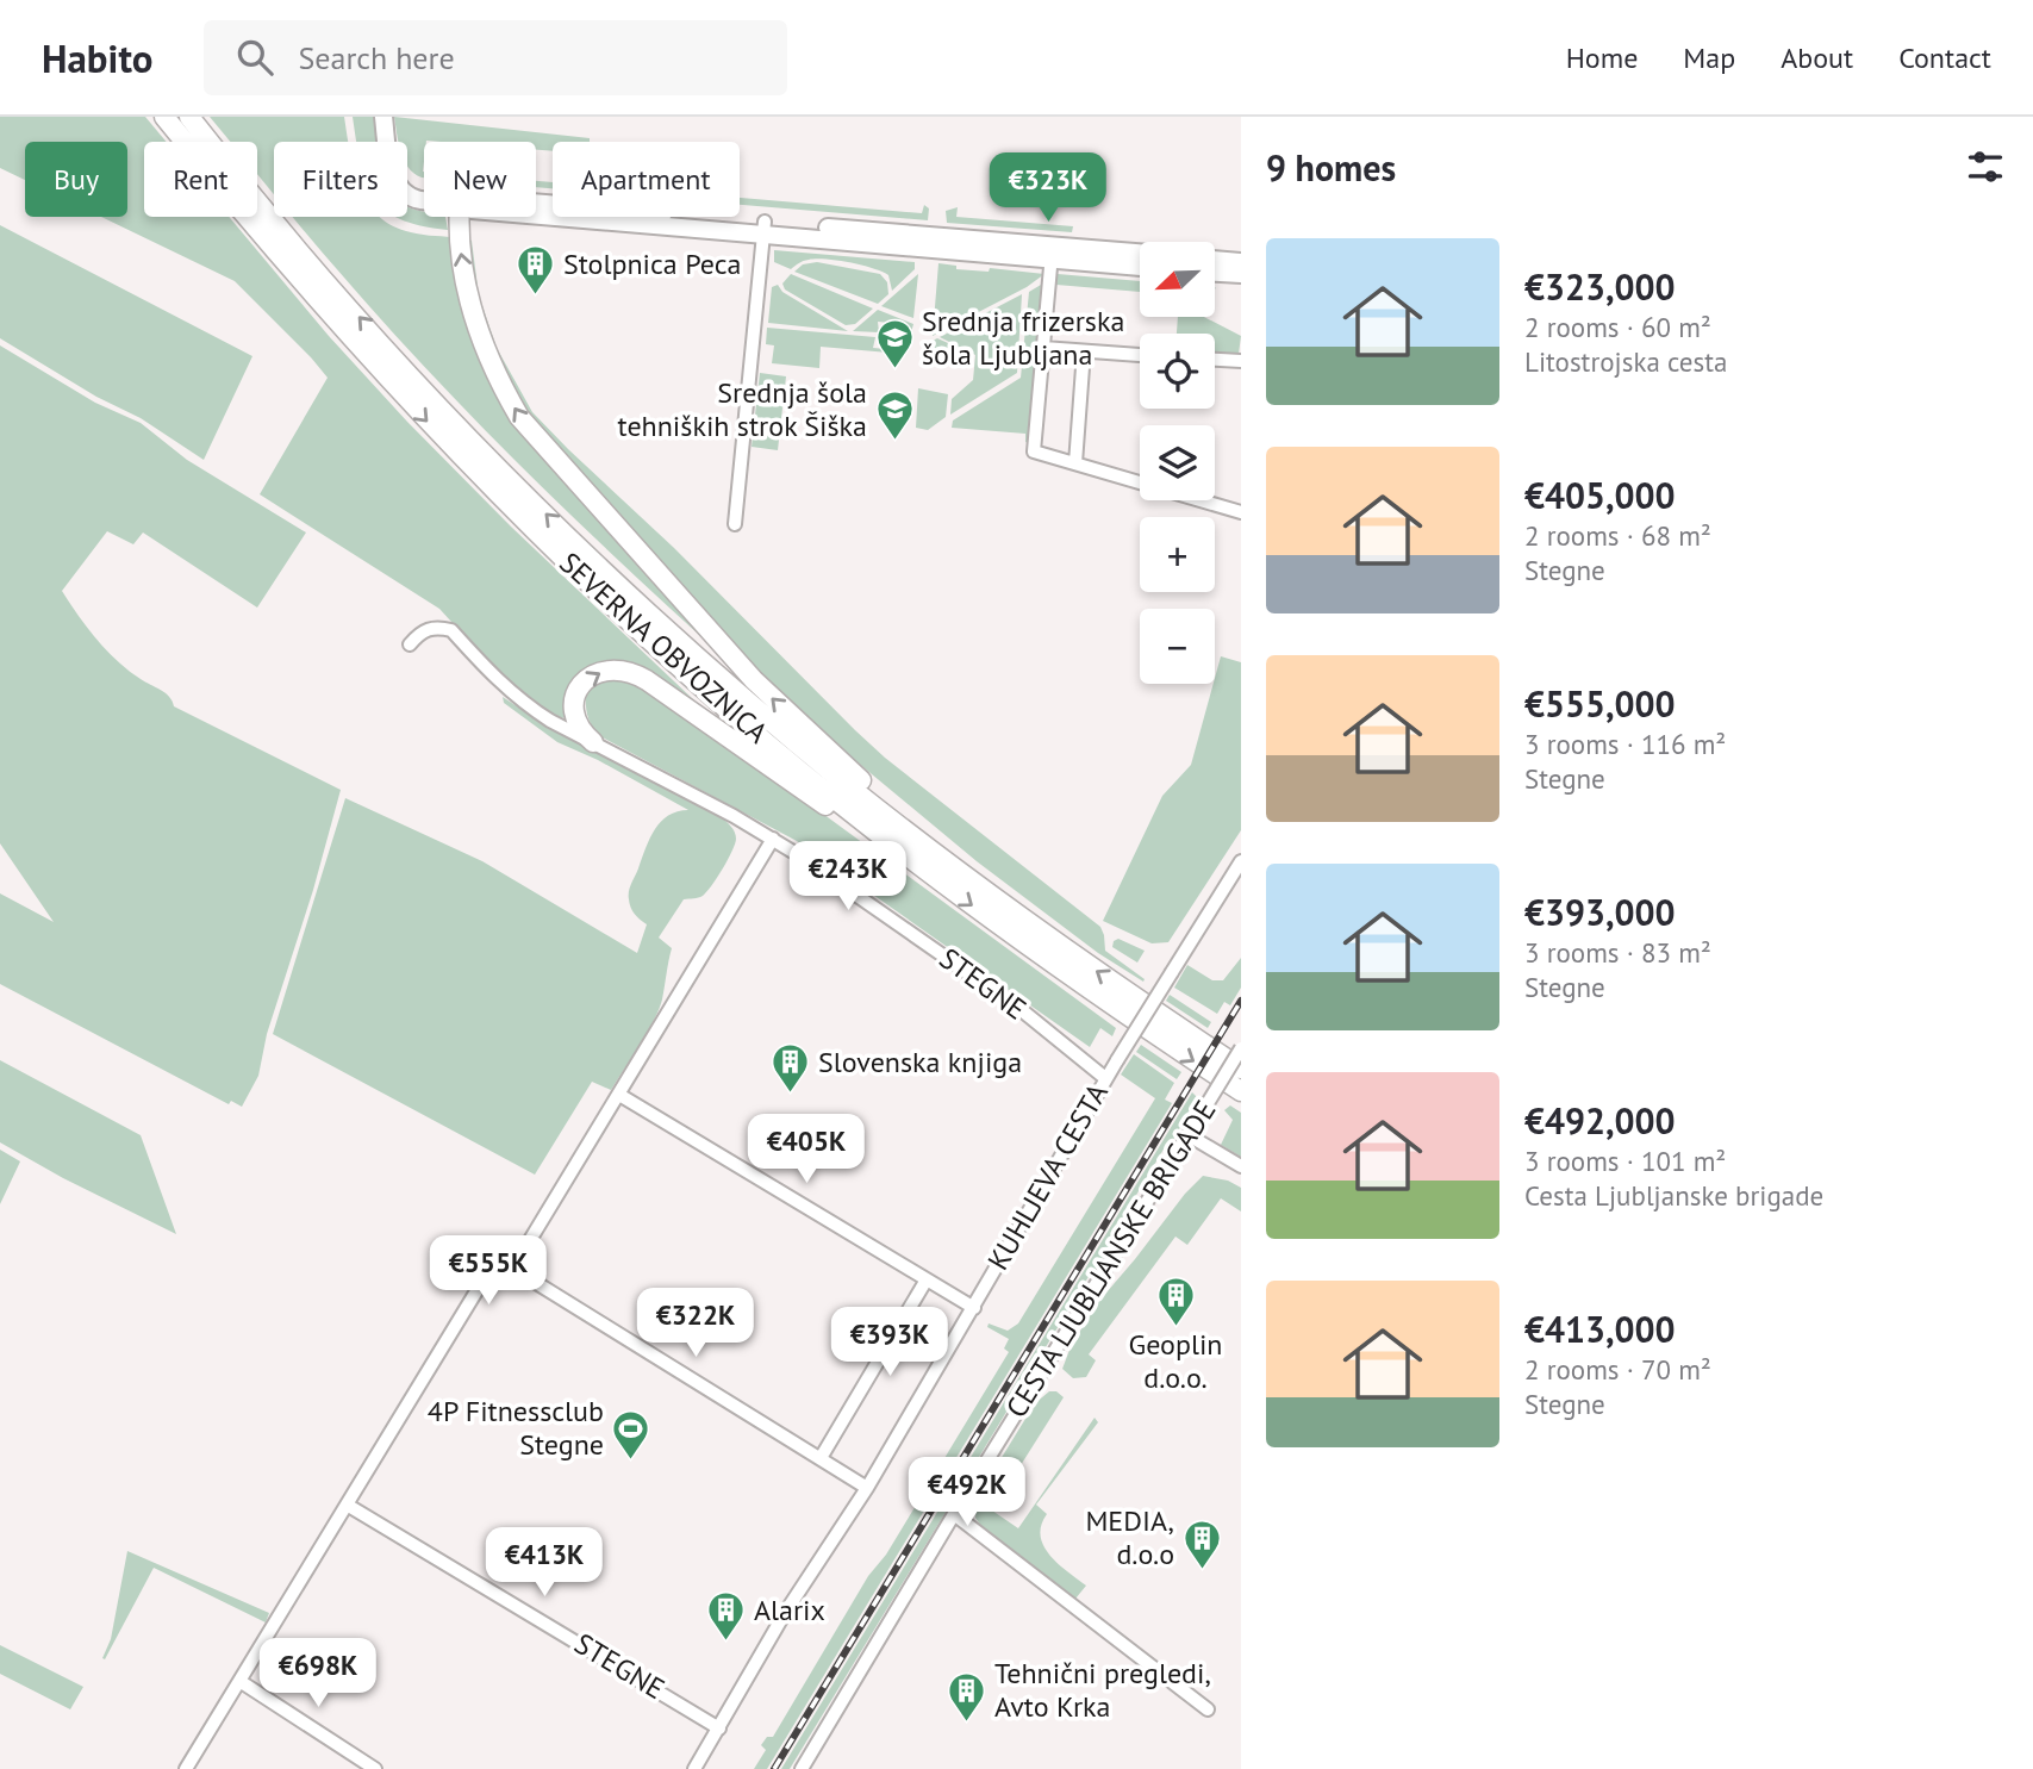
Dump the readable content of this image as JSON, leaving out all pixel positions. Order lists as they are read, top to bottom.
{
  "streets": {
    "highway": ["SEVERNA OBVOZNICA"],
    "street": ["STEGNE", "KUHLJEVA CESTA", "CESTA LJUBLJANSKE BRIGADE"]
  },
  "crossings": [
    ["STEGNE", "KUHLJEVA CESTA"]
  ],
  "places": {
    "building": [
      "Stolpnica Peca",
      "Slovenska knjiga",
      "Geoplin d.o.o.",
      "MEDIA, d.o.o",
      "Alarix",
      "Tehnični pregledi, Avto Krka"
    ],
    "school or university": ["Srednja frizerska šola Ljubljana", "Srednja šola tehniških strok Šiška"],
    "sports": ["4P Fitnessclub Stegne"]
  },
  "north": "bottom left",
  "page": {
    "header": "Habito",
    "search": "Search here",
    "nav": [
      "Home",
      "Map",
      "About",
      "Contact"
    ],
    "heading": "9 homes",
    "chip": [
      "Buy",
      "Rent",
      "Filters",
      "New",
      "Apartment"
    ],
    "price": [
      "€323K",
      "€243K",
      "€405K",
      "€555K",
      "€322K",
      "€393K",
      "€492K",
      "€413K",
      "€698K"
    ],
    "list": [
      {
        "name": "€323,000",
        "note": "2 rooms · 60 m² · Litostrojska cesta"
      },
      {
        "name": "€405,000",
        "note": "2 rooms · 68 m² · Stegne"
      },
      {
        "name": "€555,000",
        "note": "3 rooms · 116 m² · Stegne"
      },
      {
        "name": "€393,000",
        "note": "3 rooms · 83 m² · Stegne"
      },
      {
        "name": "€492,000",
        "note": "3 rooms · 101 m² · Cesta Ljubljanske brigade"
      },
      {
        "name": "€413,000",
        "note": "2 rooms · 70 m² · Stegne"
      }
    ],
    "map_buttons": ["+", "−"]
  }
}
